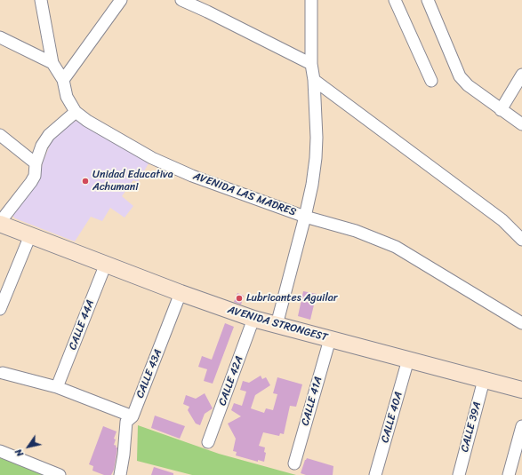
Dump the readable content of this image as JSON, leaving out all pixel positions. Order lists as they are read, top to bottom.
{
  "streets": {
    "main road": ["AVENIDA STRONGEST"],
    "street": [
      "AVENIDA LAS MADRES",
      "CALLE 44A",
      "CALLE 43A",
      "CALLE 42A",
      "CALLE 41A",
      "CALLE 40A",
      "CALLE 39A"
    ]
  },
  "crossings": [
    ["AVENIDA STRONGEST", "CALLE 44A"],
    ["AVENIDA STRONGEST", "CALLE 43A"],
    ["AVENIDA STRONGEST", "CALLE 42A"],
    ["AVENIDA STRONGEST", "CALLE 41A"],
    ["AVENIDA STRONGEST", "CALLE 40A"],
    ["AVENIDA STRONGEST", "CALLE 39A"]
  ],
  "places": ["Unidad Educativa Achumani", "Lubricantes Aguilar"],
  "north": "bottom left"
}
